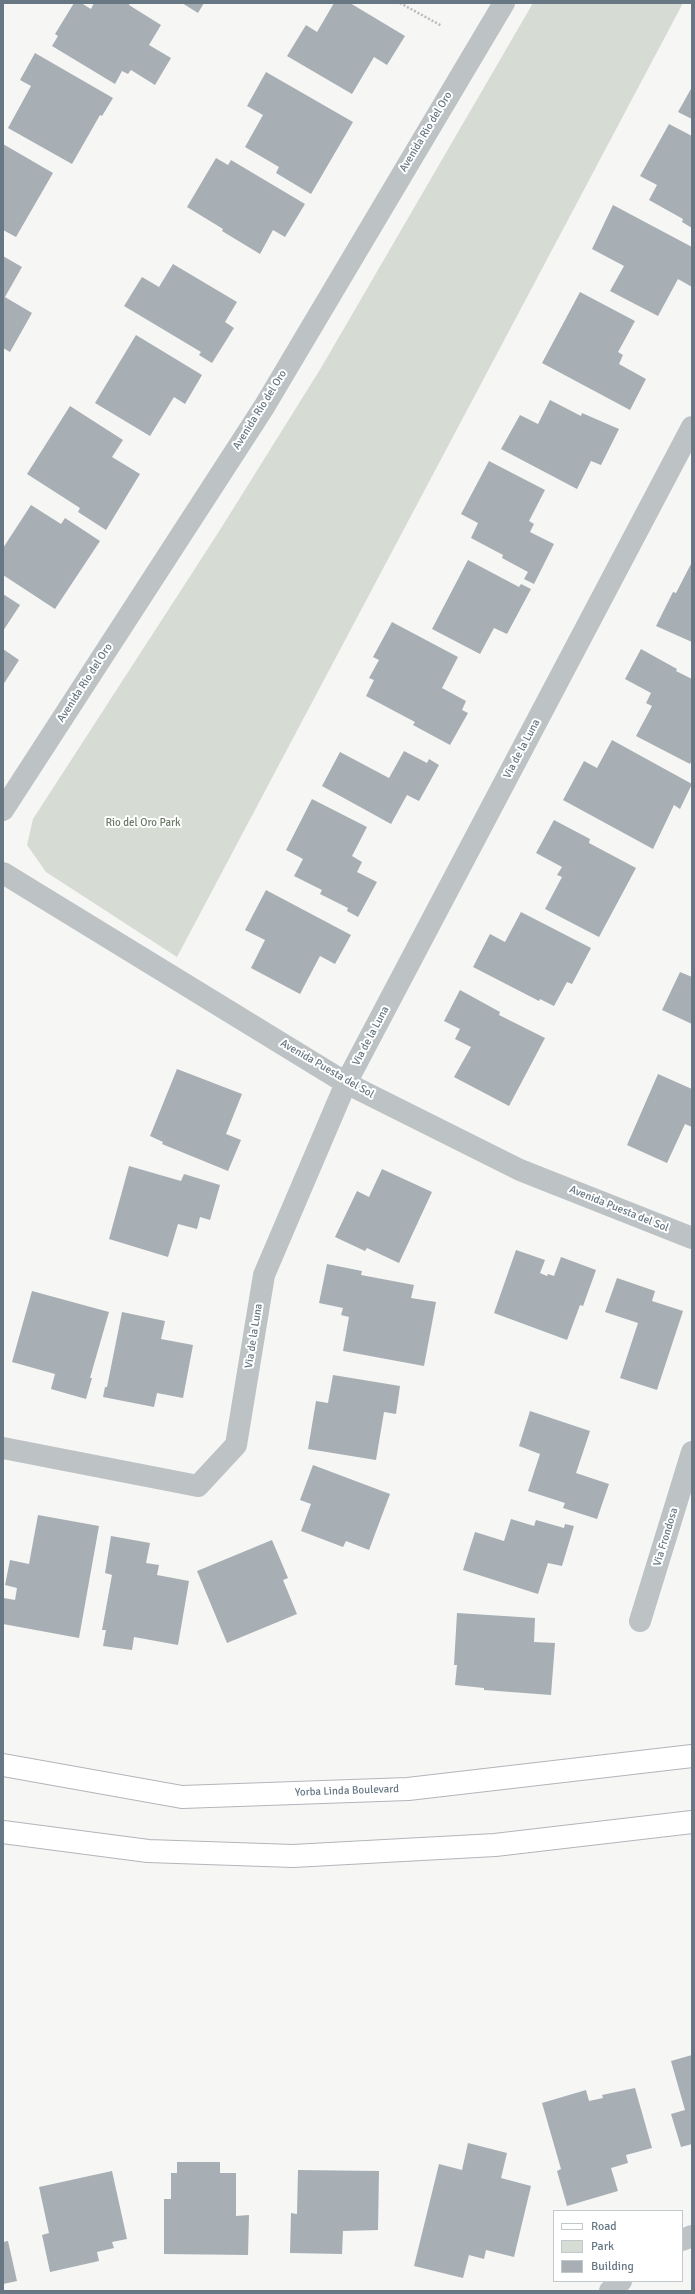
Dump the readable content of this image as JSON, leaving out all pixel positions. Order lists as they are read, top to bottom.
{
  "streets": {
    "main road": ["Yorba Linda Boulevard"],
    "street": [
      "Avenida Rio del Oro",
      "Via de la Luna",
      "Avenida Puesta del Sol",
      "Via Frondosa"
    ]
  },
  "crossings": [
    ["Via de la Luna", "Avenida Puesta del Sol"]
  ],
  "parks": ["Rio del Oro Park"],
  "legend": ["Road", "Park", "Building"]
}
